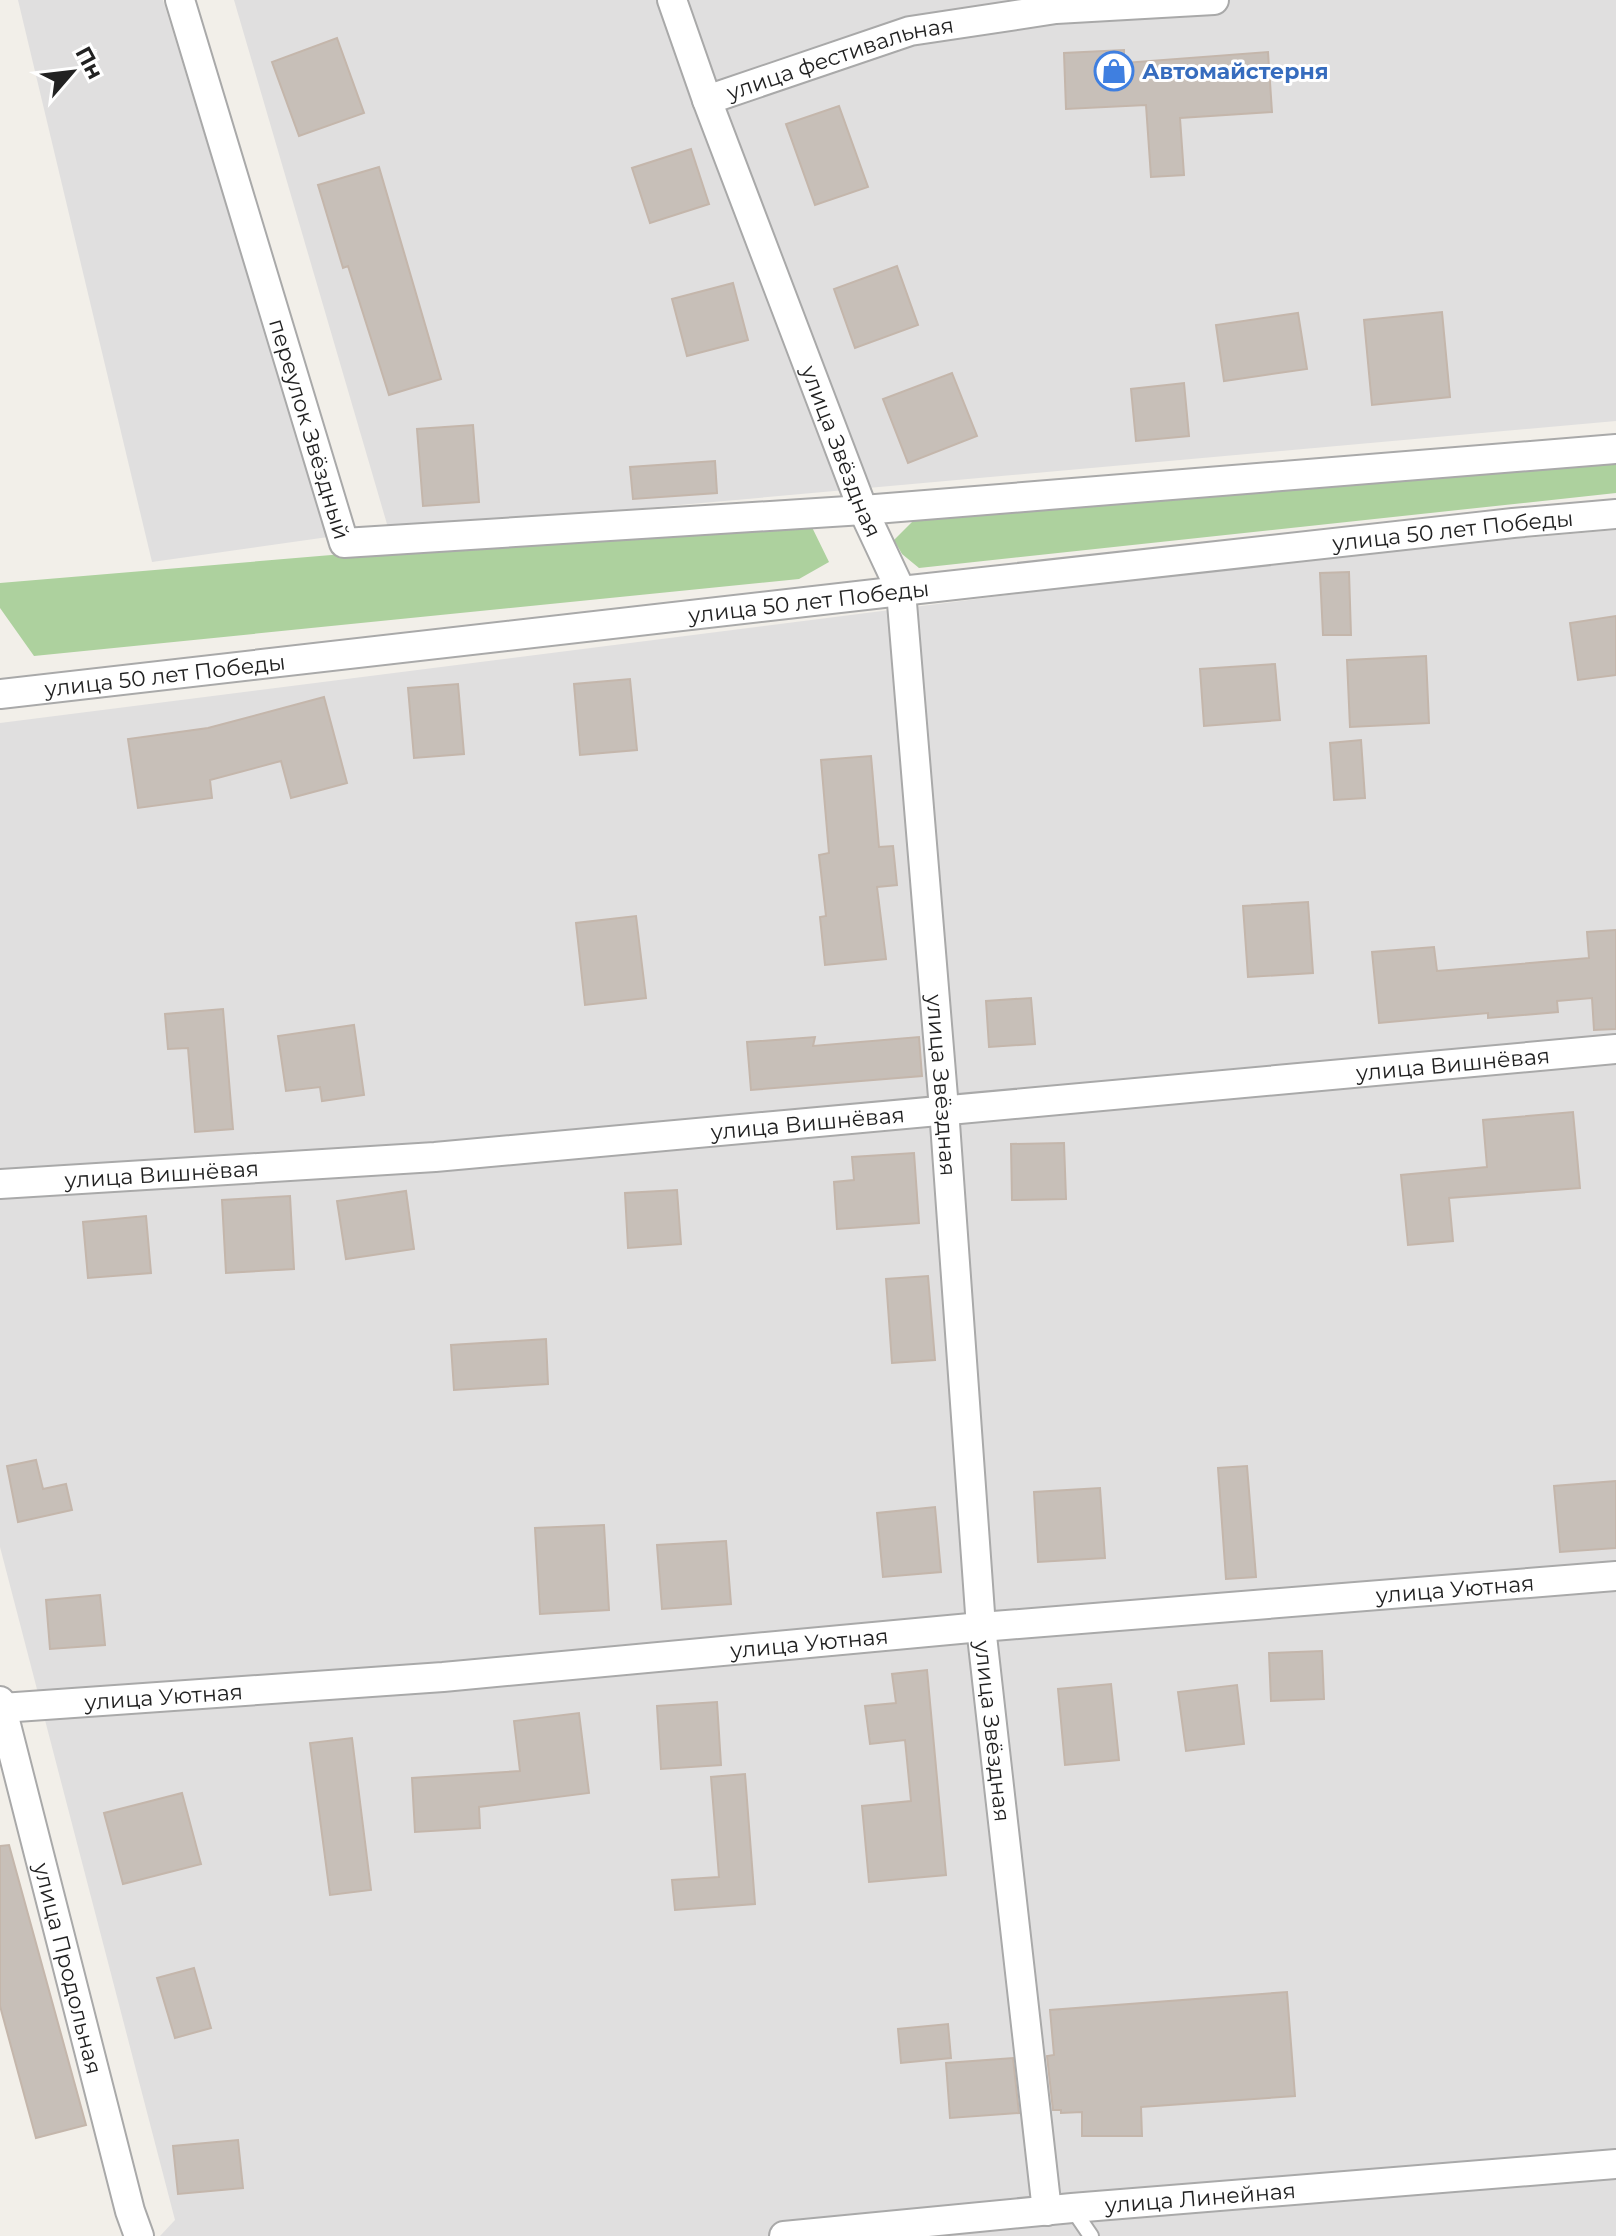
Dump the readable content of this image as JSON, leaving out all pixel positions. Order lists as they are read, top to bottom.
{
  "streets": {
    "street": [
      "улица фестивальная",
      "переулок Звёздный",
      "улица Звёздная",
      "улица 50 лет Победы",
      "улица Вишнёвая",
      "улица Уютная",
      "улица Продольная",
      "улица Линейная"
    ]
  },
  "crossings": [
    ["улица фестивальная", "улица Звёздная"],
    ["переулок Звёздный", "улица Звёздная"],
    ["улица Звёздная", "улица 50 лет Победы"],
    ["улица Звёздная", "улица Вишнёвая"],
    ["улица Звёздная", "улица Уютная"],
    ["улица Звёздная", "улица Линейная"],
    ["улица Уютная", "улица Продольная"]
  ],
  "places": {
    "shop": ["Автомайстерня"]
  },
  "north": "top right"
}
